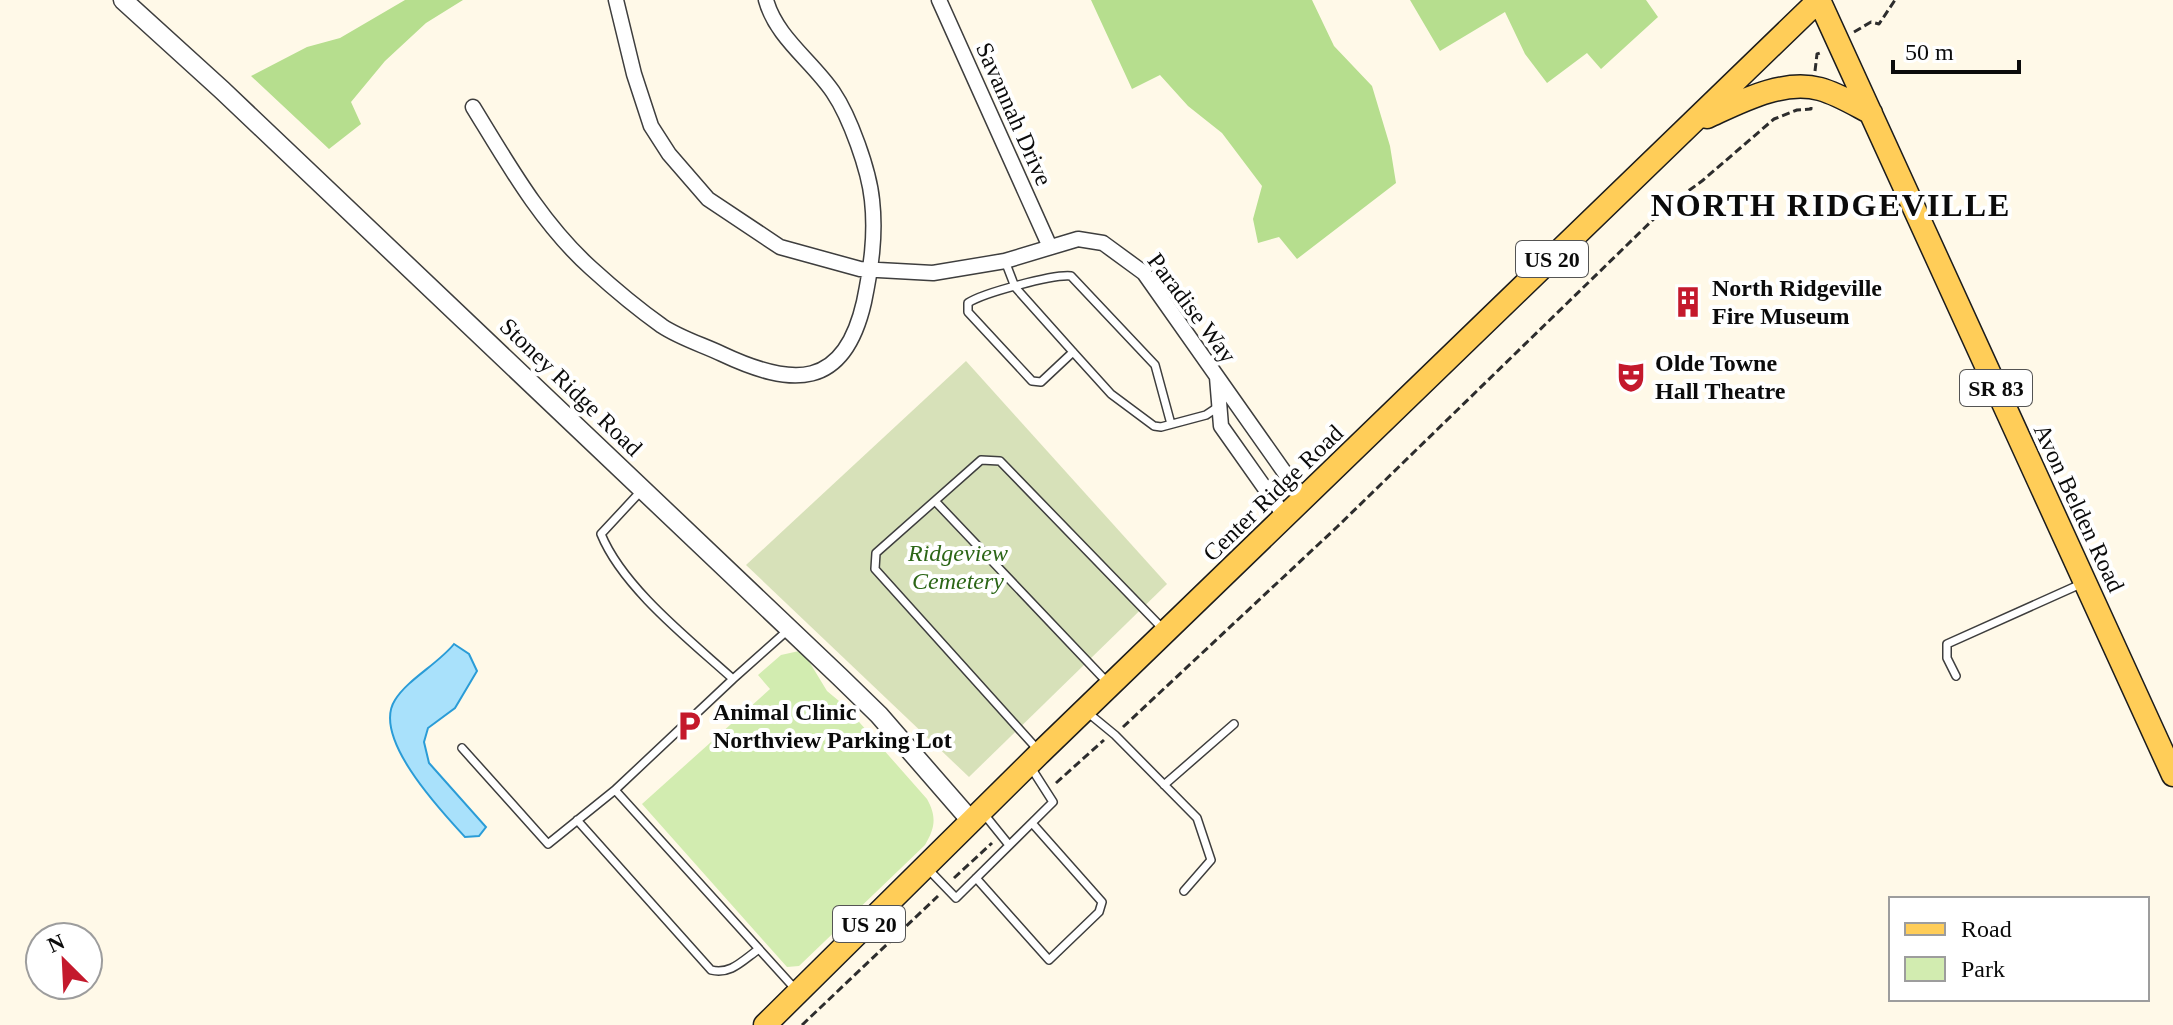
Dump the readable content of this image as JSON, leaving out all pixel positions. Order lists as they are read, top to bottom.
{
  "streets": {
    "main road": [
      "US 20",
      "SR 83",
      "Center Ridge Road",
      "Avon Belden Road"
    ],
    "street": ["Savannah Drive", "Paradise Way", "Stoney Ridge Road"]
  },
  "crossings": [
    ["Savannah Drive", "Paradise Way"],
    ["Paradise Way", "Center Ridge Road"],
    ["Stoney Ridge Road", "Center Ridge Road"],
    ["Center Ridge Road", "Avon Belden Road"]
  ],
  "districts": ["NORTH RIDGEVILLE"],
  "parks": ["Ridgeview Cemetery"],
  "places": {
    "building": ["North Ridgeville Fire Museum"],
    "theatre": ["Olde Towne Hall Theatre"],
    "parking": ["Animal Clinic Northview Parking Lot"]
  },
  "legend": ["Road", "Park"],
  "scale_bar": "50 m",
  "north": "top left"
}
